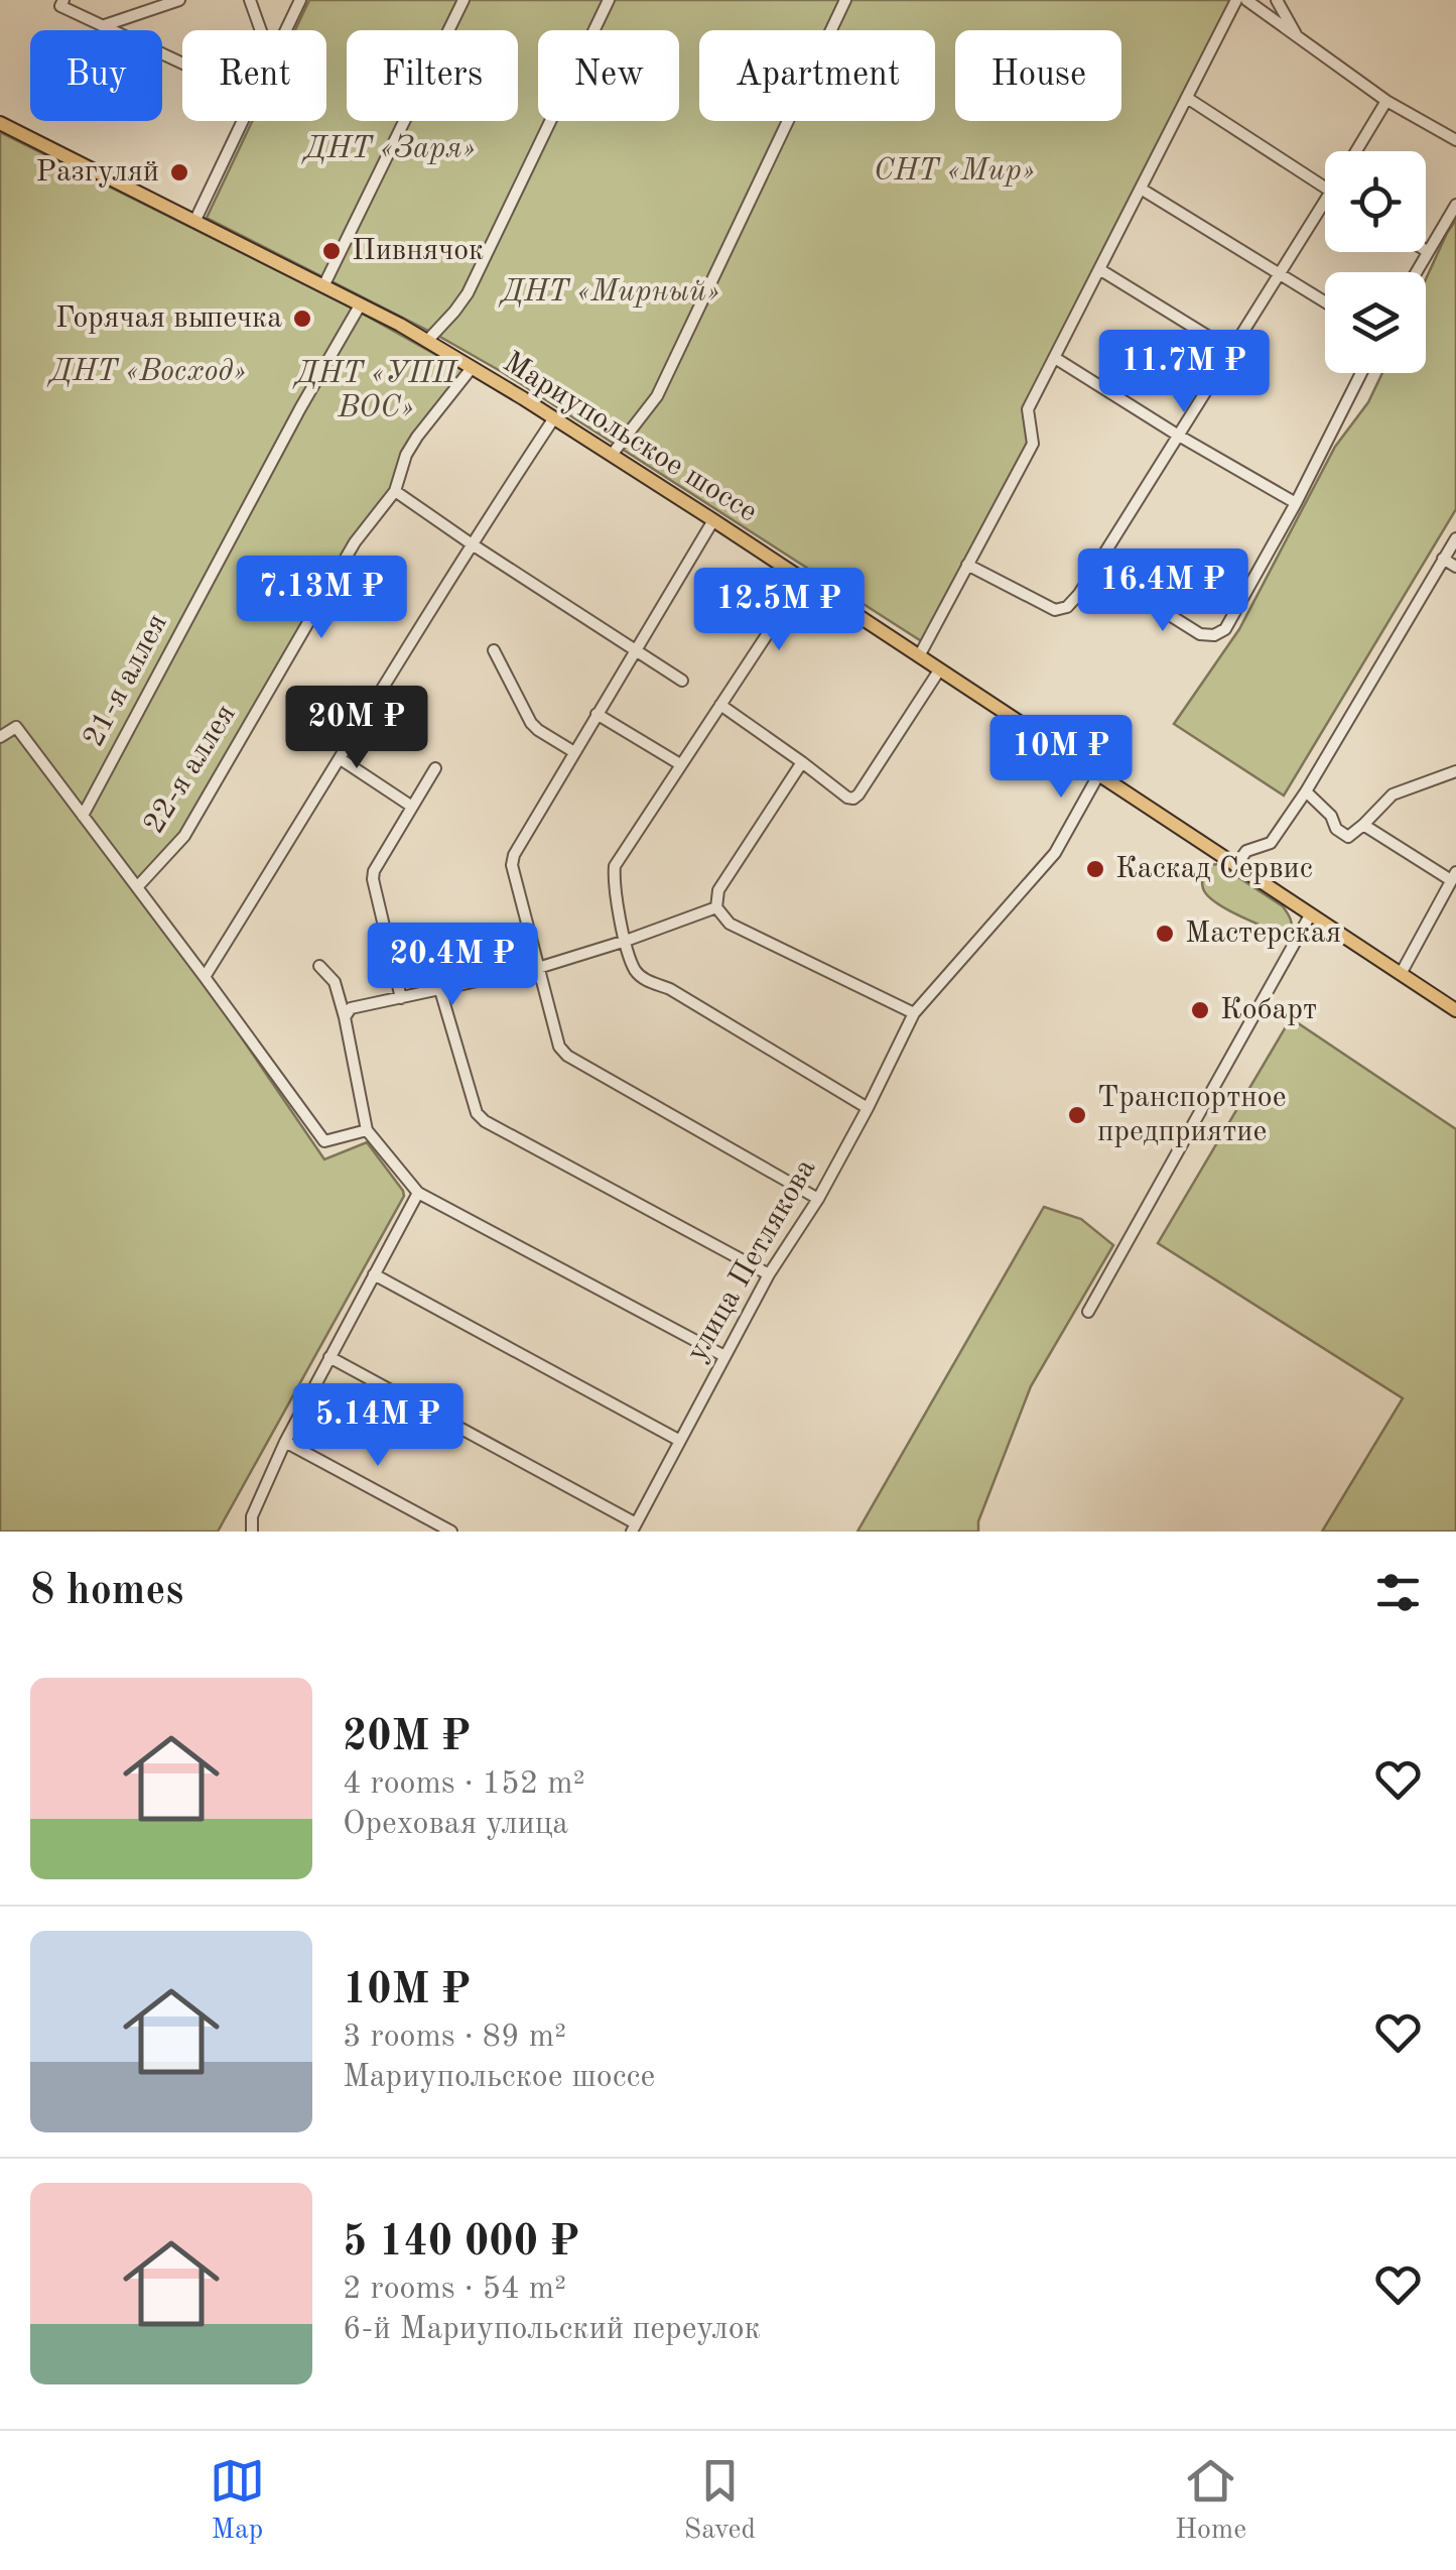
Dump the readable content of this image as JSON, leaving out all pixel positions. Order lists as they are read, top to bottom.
{
  "streets": {
    "main road": ["Мариупольское шоссе"],
    "street": ["21-я аллея", "22-я аллея", "улица Петлякова"]
  },
  "crossings": [
    ["Мариупольское шоссе", "21-я аллея"],
    ["Мариупольское шоссе", "22-я аллея"],
    ["Мариупольское шоссе", "улица Петлякова"]
  ],
  "parks": [
    "ДНТ «Заря»",
    "СНТ «Мир»",
    "ДНТ «Мирный»",
    "ДНТ «Восход»",
    "ДНТ «УПП ВОС»"
  ],
  "places": [
    "Разгуляй",
    "Пивнячок",
    "Горячая выпечка",
    "Каскад Сервис",
    "Мастерская",
    "Кобарт",
    "Транспортное предприятие"
  ],
  "page": {
    "chip": [
      "Buy",
      "Rent",
      "Filters",
      "New",
      "Apartment",
      "House"
    ],
    "price": [
      "11.7M ₽",
      "16.4M ₽",
      "7.13M ₽",
      "12.5M ₽",
      "20M ₽",
      "10M ₽",
      "20.4M ₽",
      "5.14M ₽"
    ],
    "heading": "8 homes",
    "list": [
      {
        "name": "20M ₽",
        "note": "4 rooms · 152 m² · Ореховая улица"
      },
      {
        "name": "10M ₽",
        "note": "3 rooms · 89 m² · Мариупольское шоссе"
      },
      {
        "name": "5 140 000 ₽",
        "note": "2 rooms · 54 m² · 6-й Мариупольский переулок"
      }
    ],
    "tabs": ["Map", "Saved", "Home"]
  }
}
